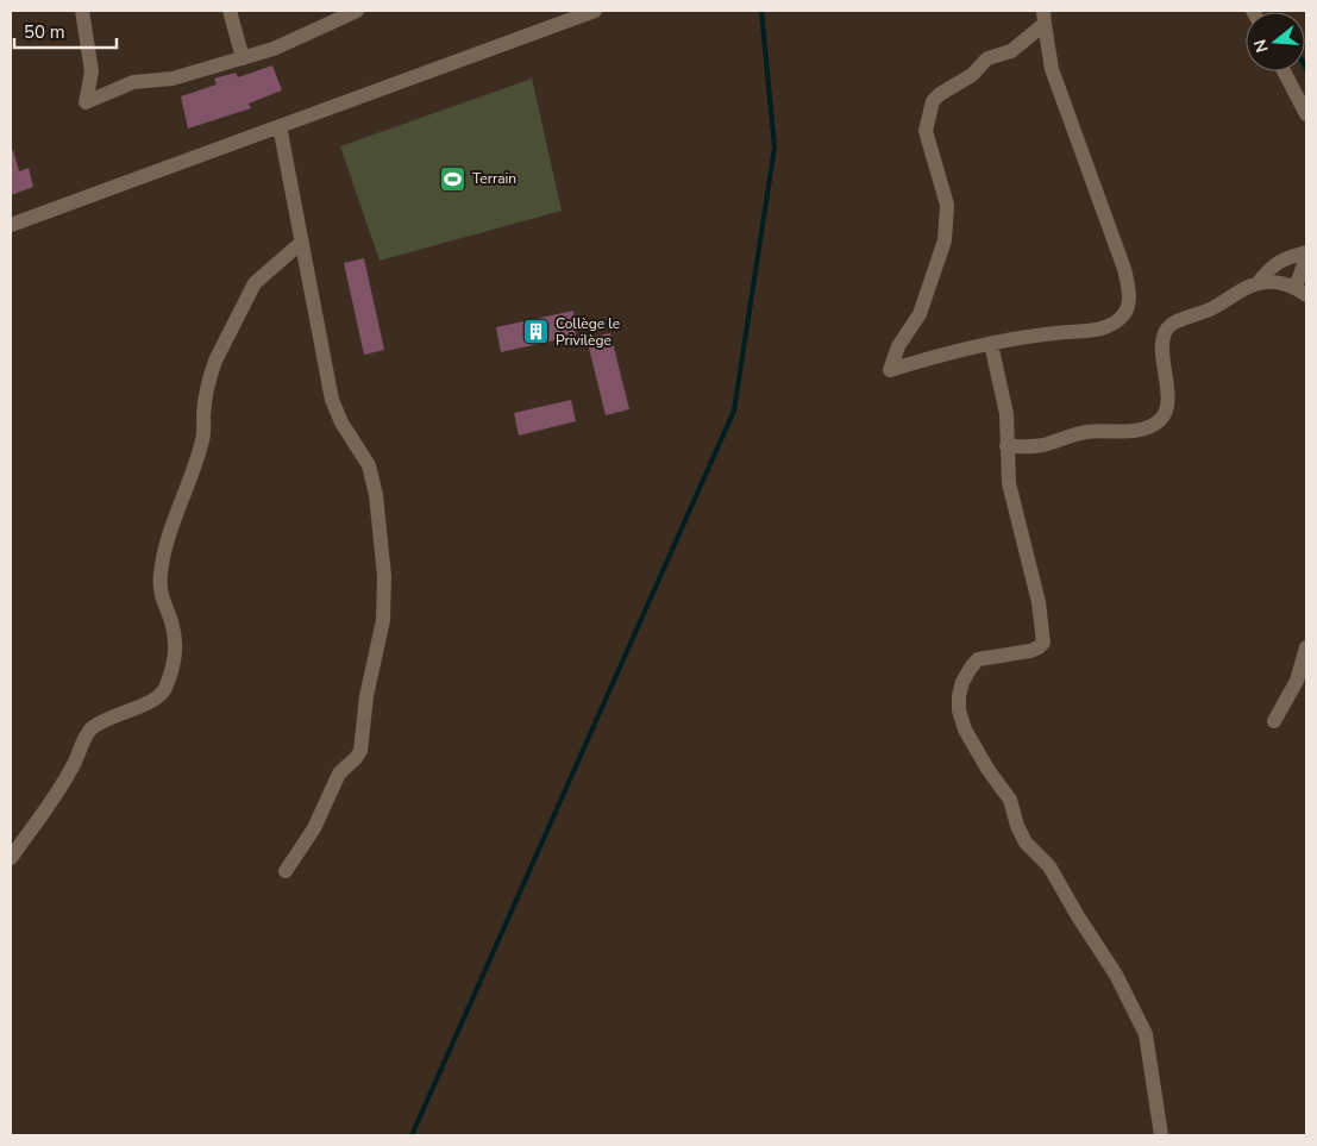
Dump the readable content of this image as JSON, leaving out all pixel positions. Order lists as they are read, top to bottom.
{
  "places": {
    "sports": ["Terrain"],
    "building": ["Collège le Privilège"]
  },
  "scale_bar": "50 m",
  "north": "left"
}
